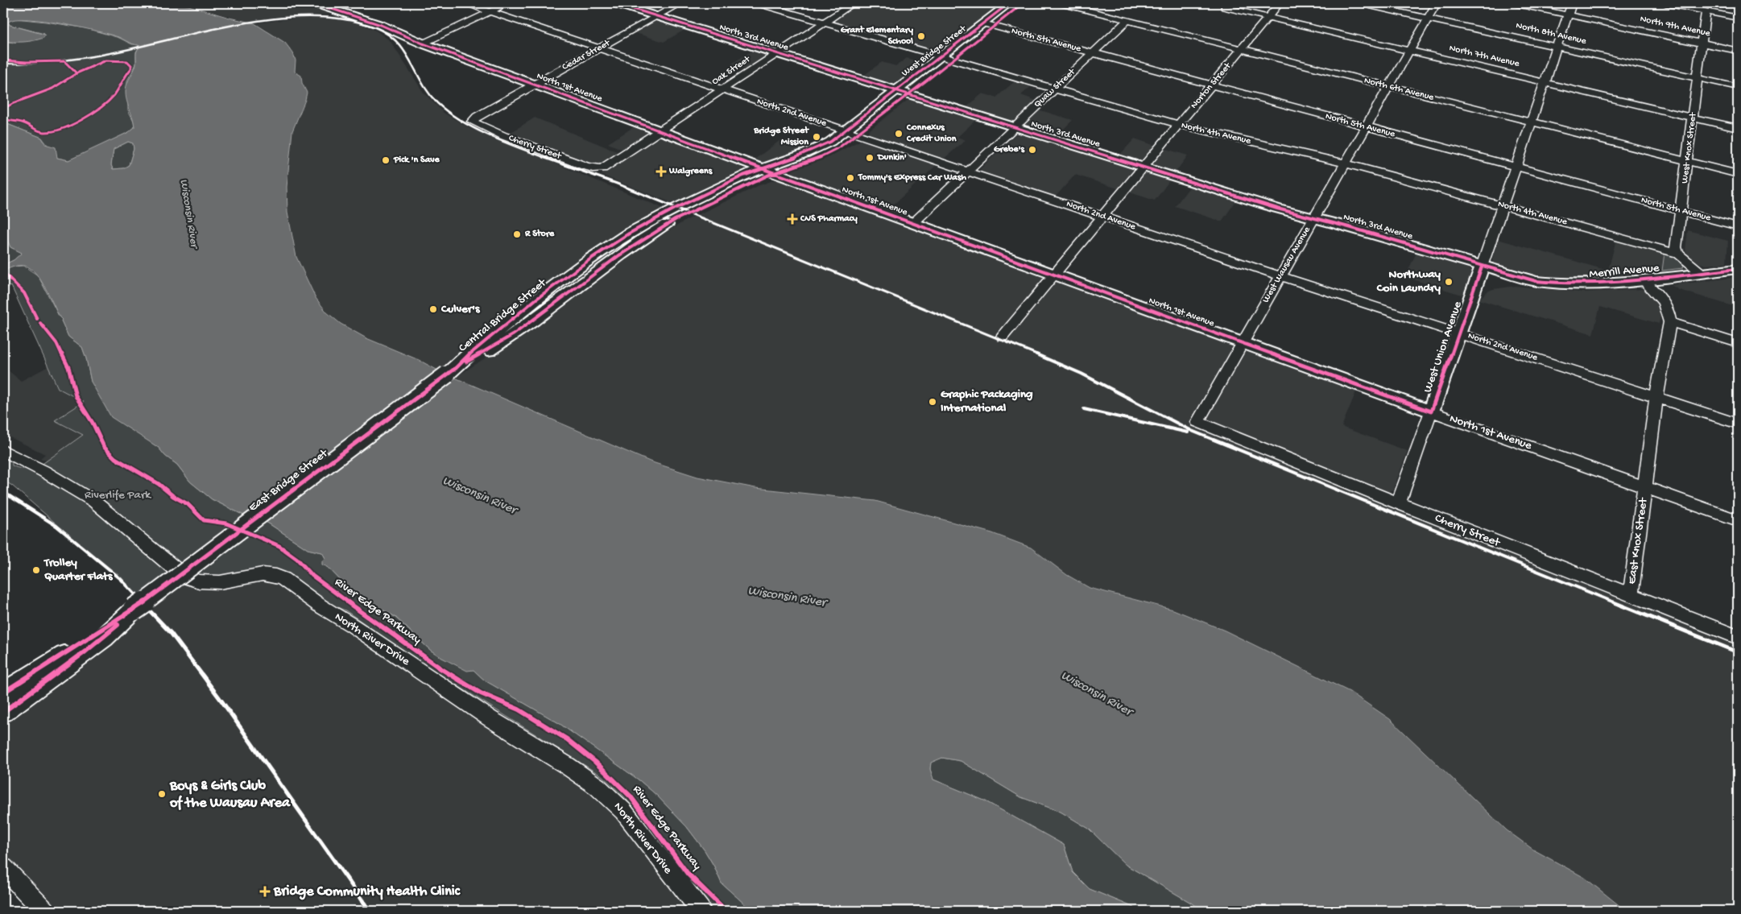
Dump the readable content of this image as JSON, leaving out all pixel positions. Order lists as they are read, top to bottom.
{
  "streets": {
    "main road": [
      "North 3rd Avenue",
      "West Bridge Street",
      "North 1st Avenue",
      "Merrill Avenue",
      "Central Bridge Street",
      "West Union Avenue",
      "East Bridge Street"
    ],
    "street": [
      "North 9th Avenue",
      "North 8th Avenue",
      "North 5th Avenue",
      "Cedar Street",
      "North 7th Avenue",
      "Oak Street",
      "Norton Street",
      "Quaw Street",
      "North 6th Avenue",
      "North 2nd Avenue",
      "North 4th Avenue",
      "Cherry Street",
      "West Knox Street",
      "West Wausau Avenue",
      "East Knox Street",
      "North River Drive"
    ],
    "cycle path": ["River Edge Parkway"]
  },
  "crossings": [
    ["North 9th Avenue", "West Knox Street"],
    ["North 8th Avenue", "West Knox Street"],
    ["North 8th Avenue", "West Wausau Avenue"],
    ["North 3rd Avenue", "West Bridge Street"],
    ["North 3rd Avenue", "Cedar Street"],
    ["North 3rd Avenue", "Oak Street"],
    ["North 3rd Avenue", "Norton Street"],
    ["North 3rd Avenue", "Quaw Street"],
    ["North 3rd Avenue", "West Wausau Avenue"],
    ["North 3rd Avenue", "Merrill Avenue"],
    ["North 3rd Avenue", "West Union Avenue"],
    ["North 5th Avenue", "West Bridge Street"],
    ["North 5th Avenue", "Norton Street"],
    ["North 5th Avenue", "Quaw Street"],
    ["North 5th Avenue", "West Knox Street"],
    ["North 5th Avenue", "West Wausau Avenue"],
    ["West Bridge Street", "North 1st Avenue"],
    ["West Bridge Street", "North 2nd Avenue"],
    ["West Bridge Street", "North 4th Avenue"],
    ["West Bridge Street", "Central Bridge Street"],
    ["Cedar Street", "North 1st Avenue"],
    ["Cedar Street", "North 2nd Avenue"],
    ["Cedar Street", "Cherry Street"],
    ["North 7th Avenue", "Norton Street"],
    ["North 7th Avenue", "West Knox Street"],
    ["North 7th Avenue", "West Wausau Avenue"],
    ["Oak Street", "North 1st Avenue"],
    ["Oak Street", "North 2nd Avenue"],
    ["Oak Street", "North 4th Avenue"],
    ["Oak Street", "Cherry Street"],
    ["Norton Street", "North 1st Avenue"],
    ["Norton Street", "North 6th Avenue"],
    ["Norton Street", "North 2nd Avenue"],
    ["Norton Street", "North 4th Avenue"],
    ["North 1st Avenue", "Quaw Street"],
    ["North 1st Avenue", "West Wausau Avenue"],
    ["North 1st Avenue", "West Union Avenue"],
    ["North 1st Avenue", "East Knox Street"],
    ["Quaw Street", "North 6th Avenue"],
    ["Quaw Street", "North 2nd Avenue"],
    ["Quaw Street", "North 4th Avenue"],
    ["North 6th Avenue", "West Knox Street"],
    ["North 6th Avenue", "West Wausau Avenue"],
    ["North 2nd Avenue", "West Wausau Avenue"],
    ["North 2nd Avenue", "West Union Avenue"],
    ["North 4th Avenue", "West Knox Street"],
    ["North 4th Avenue", "West Wausau Avenue"],
    ["Cherry Street", "West Wausau Avenue"],
    ["Cherry Street", "East Knox Street"],
    ["Central Bridge Street", "East Bridge Street"]
  ],
  "water": ["Wisconsin River"],
  "parks": ["Riverlife Park"],
  "places": {
    "other": [
      "Grant Elementary School",
      "Connexus Credit Union",
      "Bridge Street Mission",
      "Grebe's",
      "Dunkin'",
      "Pick 'n Save",
      "Tommy's Express Car Wash",
      "R Store",
      "Northway Coin Laundry",
      "Culver's",
      "Graphic Packaging International",
      "Trolley Quarter Flats",
      "Boys & Girls Club of the Wausau Area"
    ],
    "health": ["Walgreens", "CVS Pharmacy", "Bridge Community Health Clinic"]
  }
}
